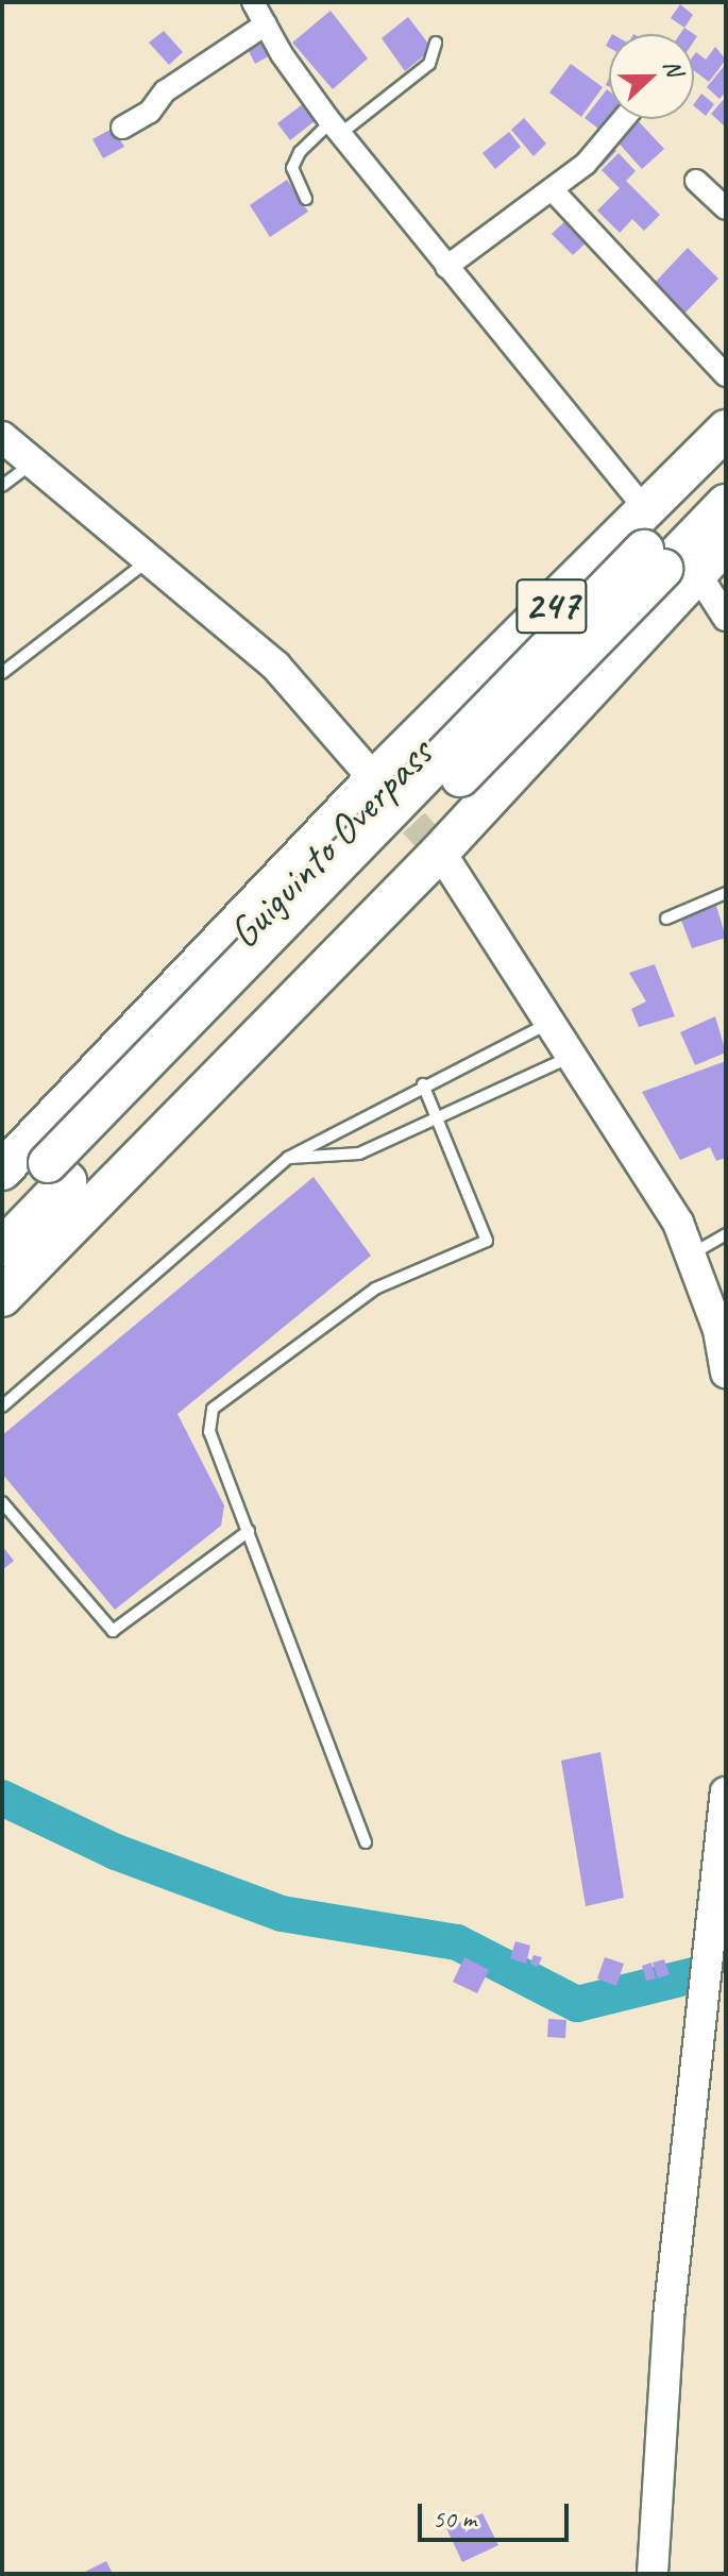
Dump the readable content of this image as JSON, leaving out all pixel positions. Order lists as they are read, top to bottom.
{
  "streets": {
    "highway": ["247", "Guiguinto Overpass"]
  },
  "crossings": [
    ["247", "Guiguinto Overpass"]
  ],
  "scale_bar": "50 m",
  "north": "right"
}
